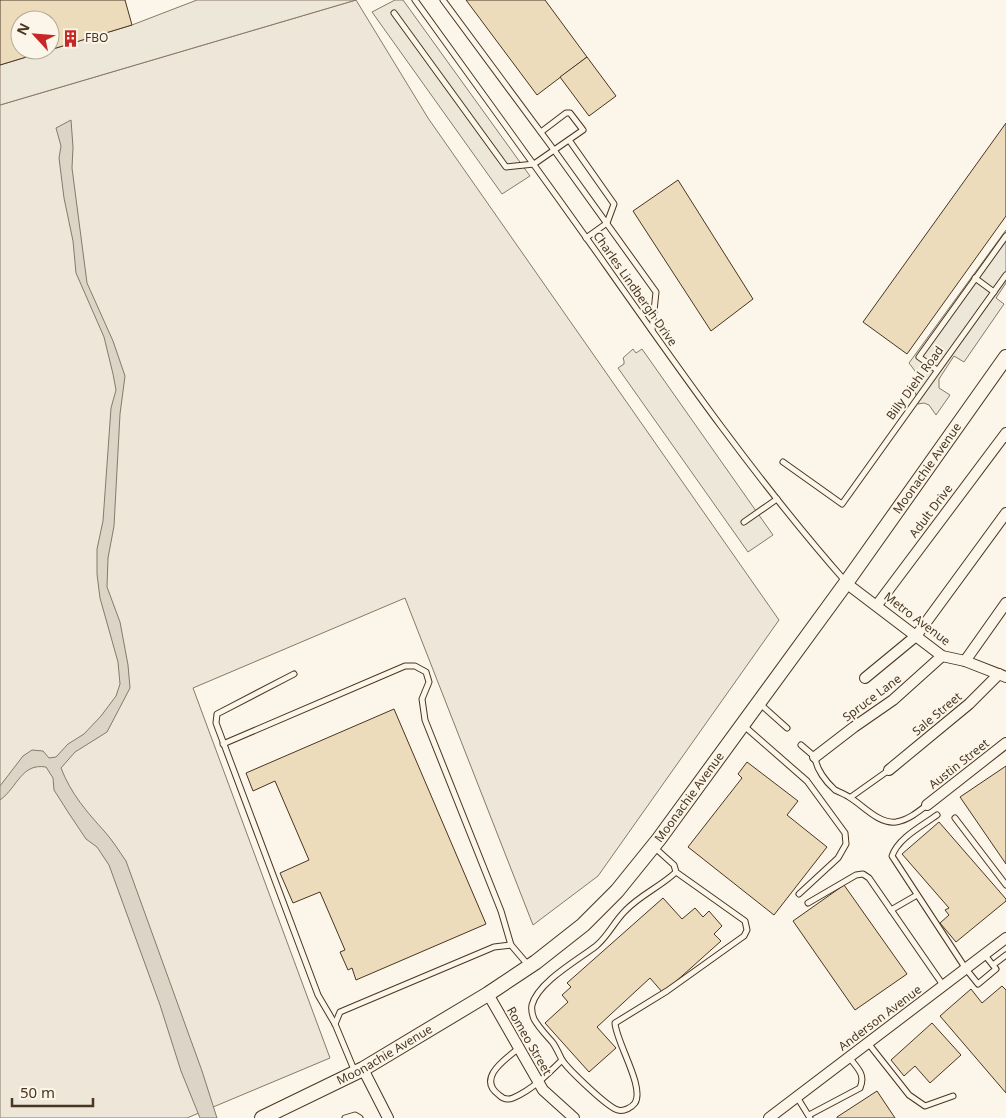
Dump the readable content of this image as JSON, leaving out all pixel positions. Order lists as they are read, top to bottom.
{
  "streets": {
    "main road": ["Moonachie Avenue"],
    "street": [
      "Adult Drive",
      "Metro Avenue",
      "Spruce Lane",
      "Sale Street",
      "Austin Street",
      "Anderson Avenue",
      "Romeo Street"
    ],
    "lane": ["Charles Lindbergh Drive", "Billy Diehl Road"]
  },
  "crossings": [
    ["Charles Lindbergh Drive", "Moonachie Avenue"],
    ["Charles Lindbergh Drive", "Metro Avenue"],
    ["Moonachie Avenue", "Metro Avenue"],
    ["Moonachie Avenue", "Romeo Street"],
    ["Adult Drive", "Metro Avenue"],
    ["Metro Avenue", "Spruce Lane"],
    ["Metro Avenue", "Sale Street"]
  ],
  "places": {
    "building": ["FBO"]
  },
  "scale_bar": "50 m",
  "north": "top left"
}
